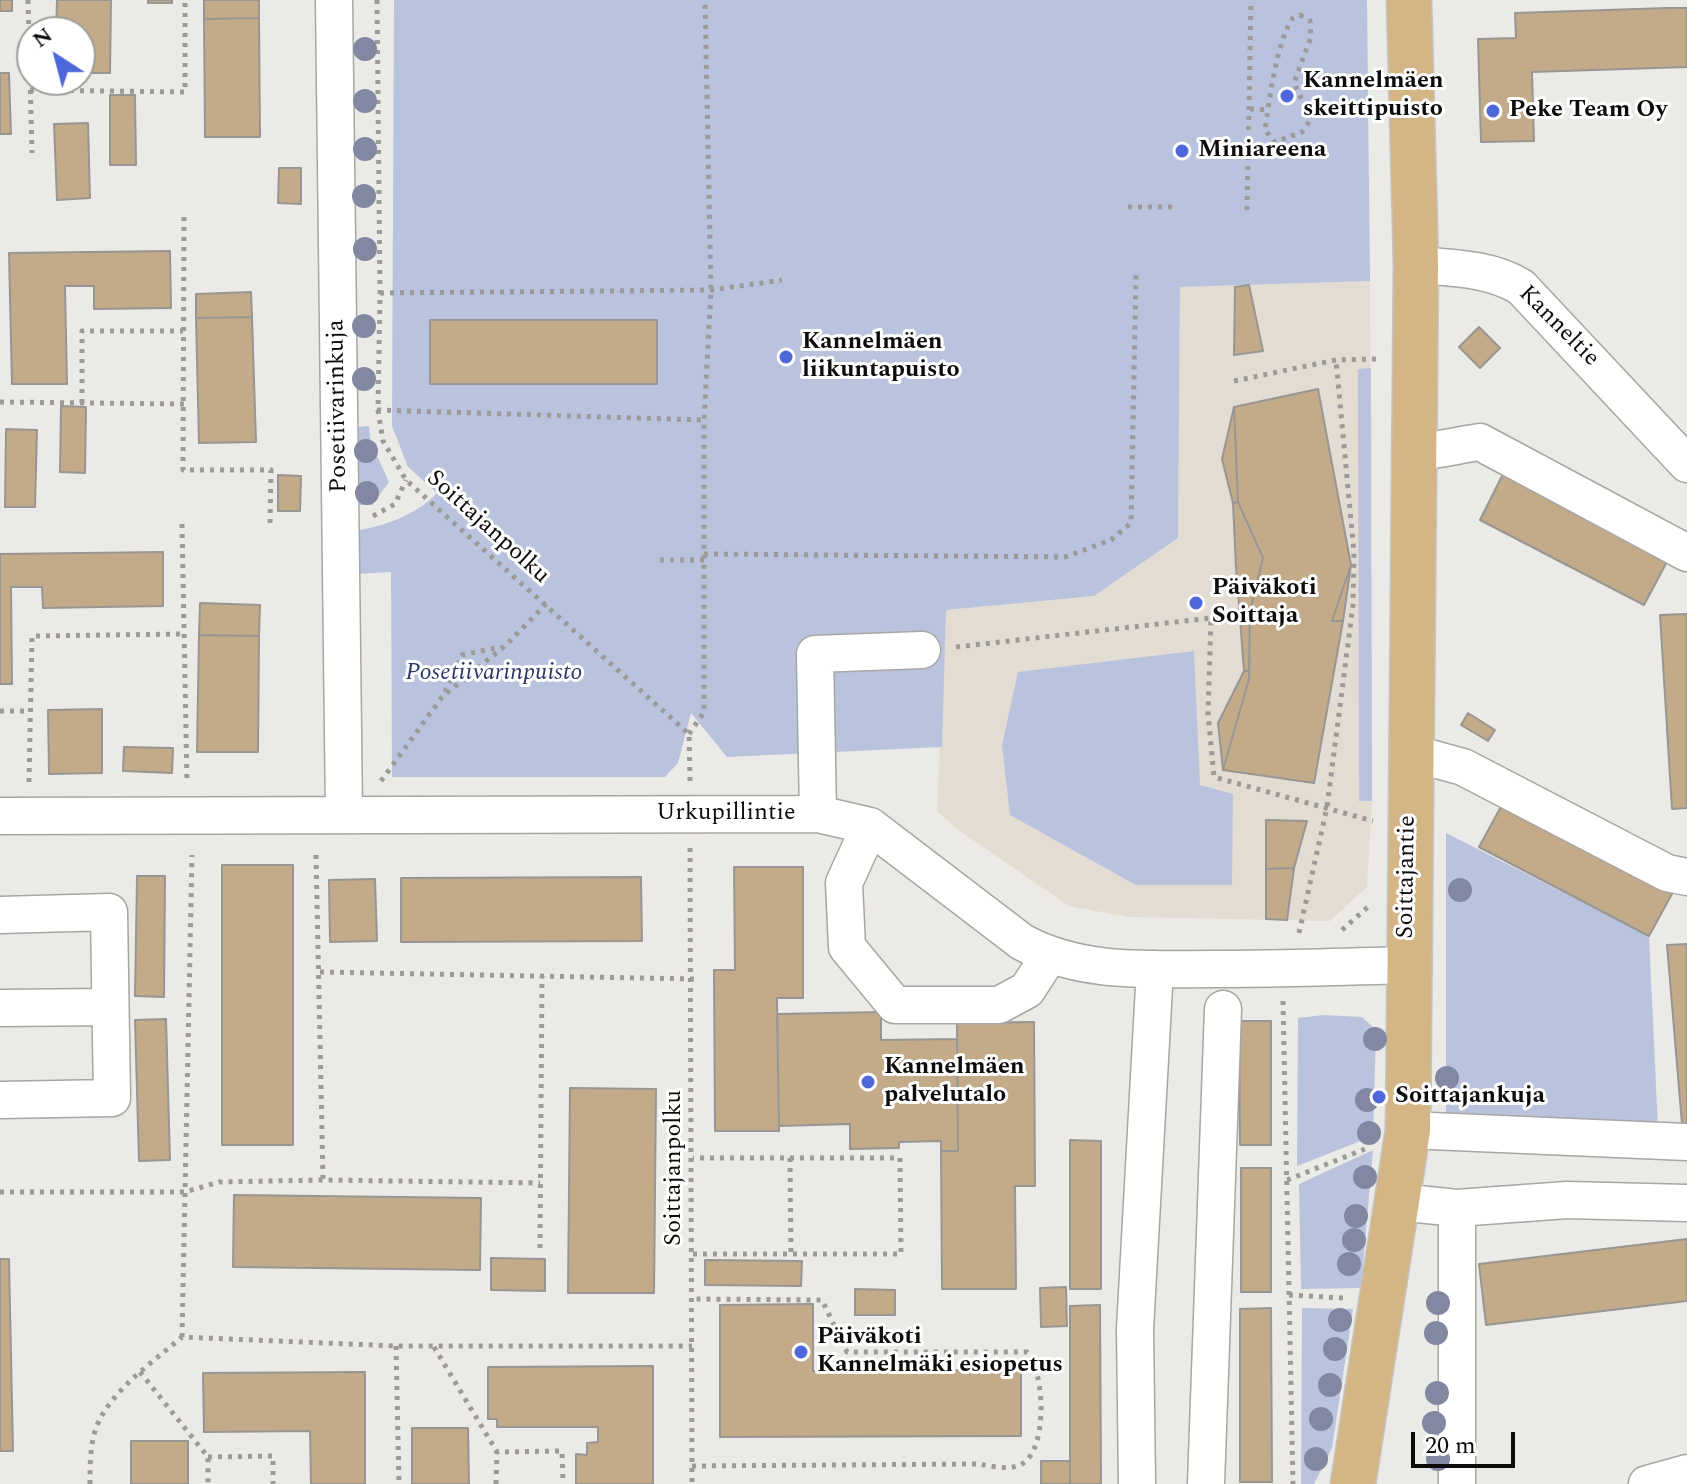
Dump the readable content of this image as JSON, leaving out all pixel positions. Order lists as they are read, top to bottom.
{
  "streets": {
    "main road": ["Soittajantie"],
    "street": ["Kanneltie", "Posetiivarinkuja", "Urkupillintie"],
    "path": ["Soittajanpolku"]
  },
  "crossings": [
    ["Kanneltie", "Soittajantie"],
    ["Posetiivarinkuja", "Urkupillintie"],
    ["Urkupillintie", "Soittajantie"]
  ],
  "parks": ["Posetiivarinpuisto"],
  "places": [
    "Kannelmäen skeittipuisto",
    "Peke Team Oy",
    "Miniareena",
    "Kannelmäen liikuntapuisto",
    "Päiväkoti Soittaja",
    "Kannelmäen palvelutalo",
    "Soittajankuja",
    "Päiväkoti Kannelmäki esiopetus"
  ],
  "scale_bar": "20 m",
  "north": "top left"
}
